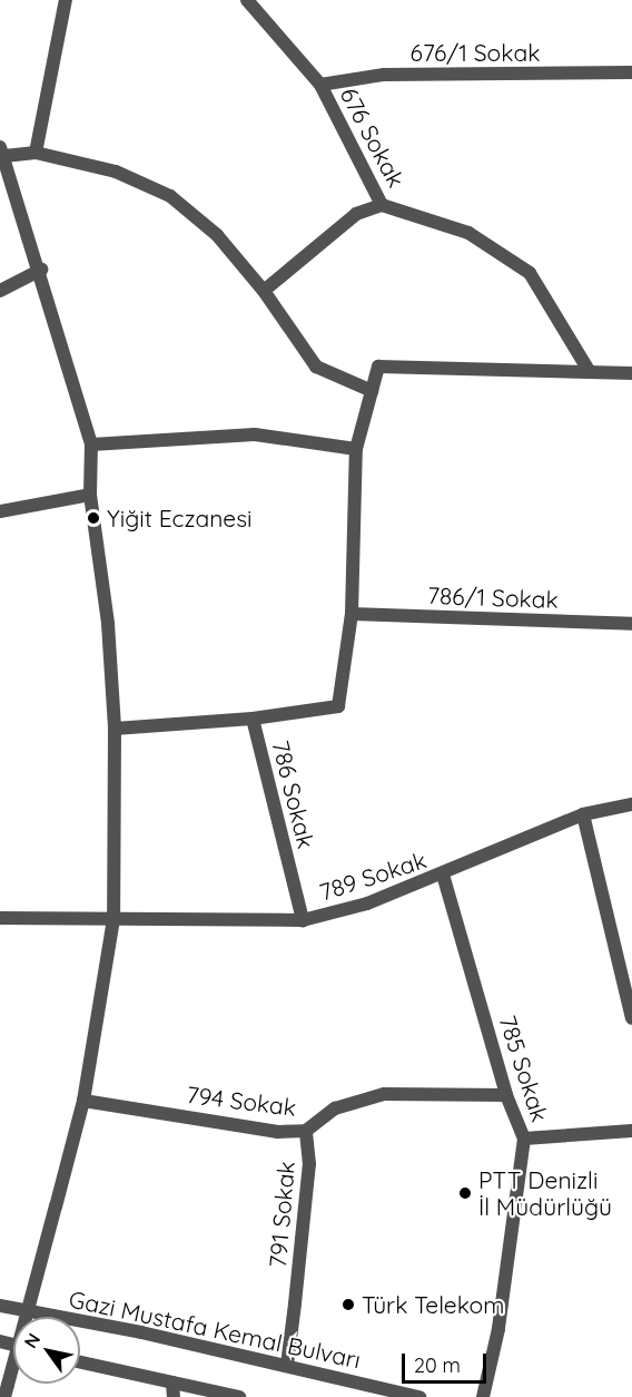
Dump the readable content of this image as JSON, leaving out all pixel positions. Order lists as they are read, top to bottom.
{
  "streets": {
    "street": [
      "676/1 Sokak",
      "676 Sokak",
      "786/1 Sokak",
      "786 Sokak",
      "789 Sokak",
      "785 Sokak",
      "794 Sokak",
      "791 Sokak",
      "Gazi Mustafa Kemal Bulvarı"
    ]
  },
  "crossings": [
    ["676/1 Sokak", "676 Sokak"],
    ["786 Sokak", "789 Sokak"],
    ["789 Sokak", "785 Sokak"],
    ["785 Sokak", "794 Sokak"],
    ["794 Sokak", "791 Sokak"],
    ["791 Sokak", "Gazi Mustafa Kemal Bulvarı"]
  ],
  "places": ["Yiğit Eczanesi", "PTT Denizli İl Müdürlüğü", "Türk Telekom"],
  "scale_bar": "20 m",
  "north": "top left"
}
